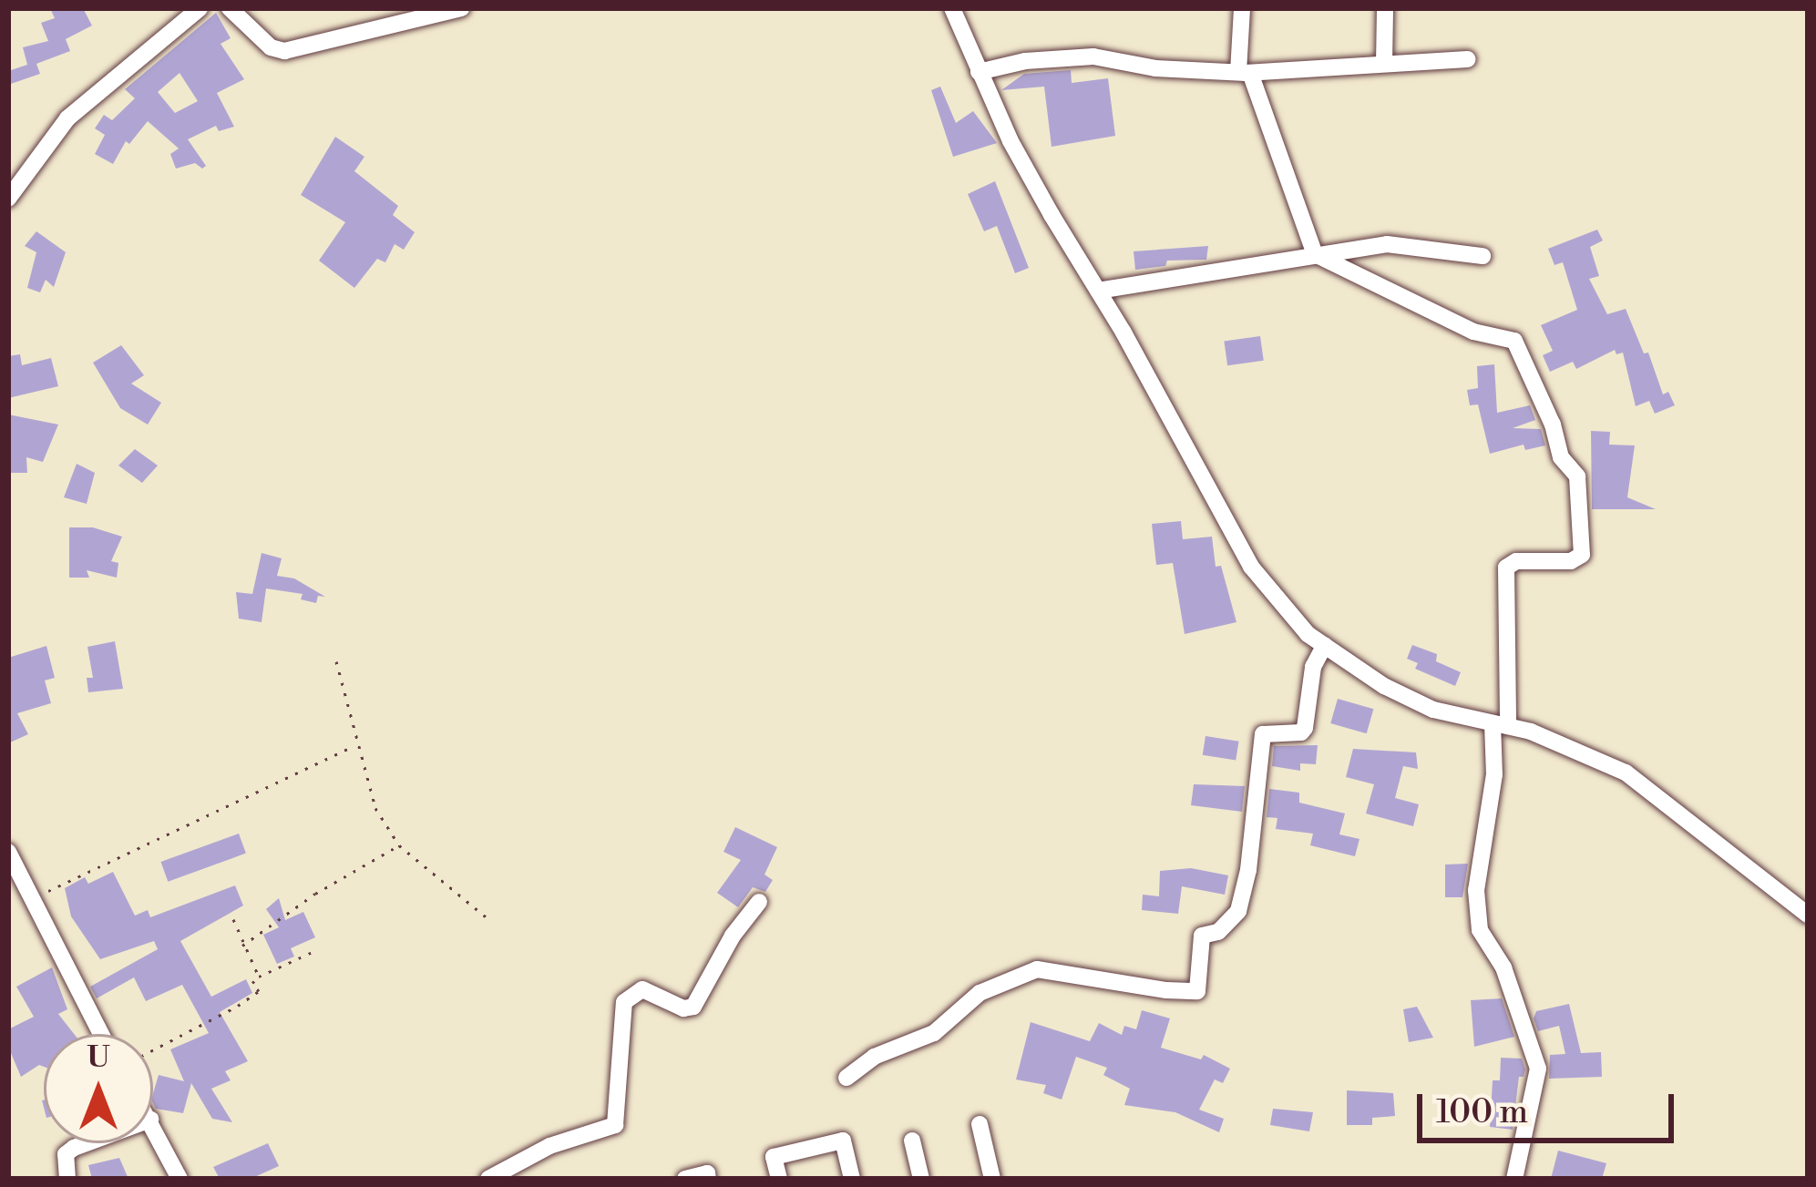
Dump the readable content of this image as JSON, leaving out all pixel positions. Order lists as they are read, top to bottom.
{
  "scale_bar": "100 m",
  "north": "top"
}
